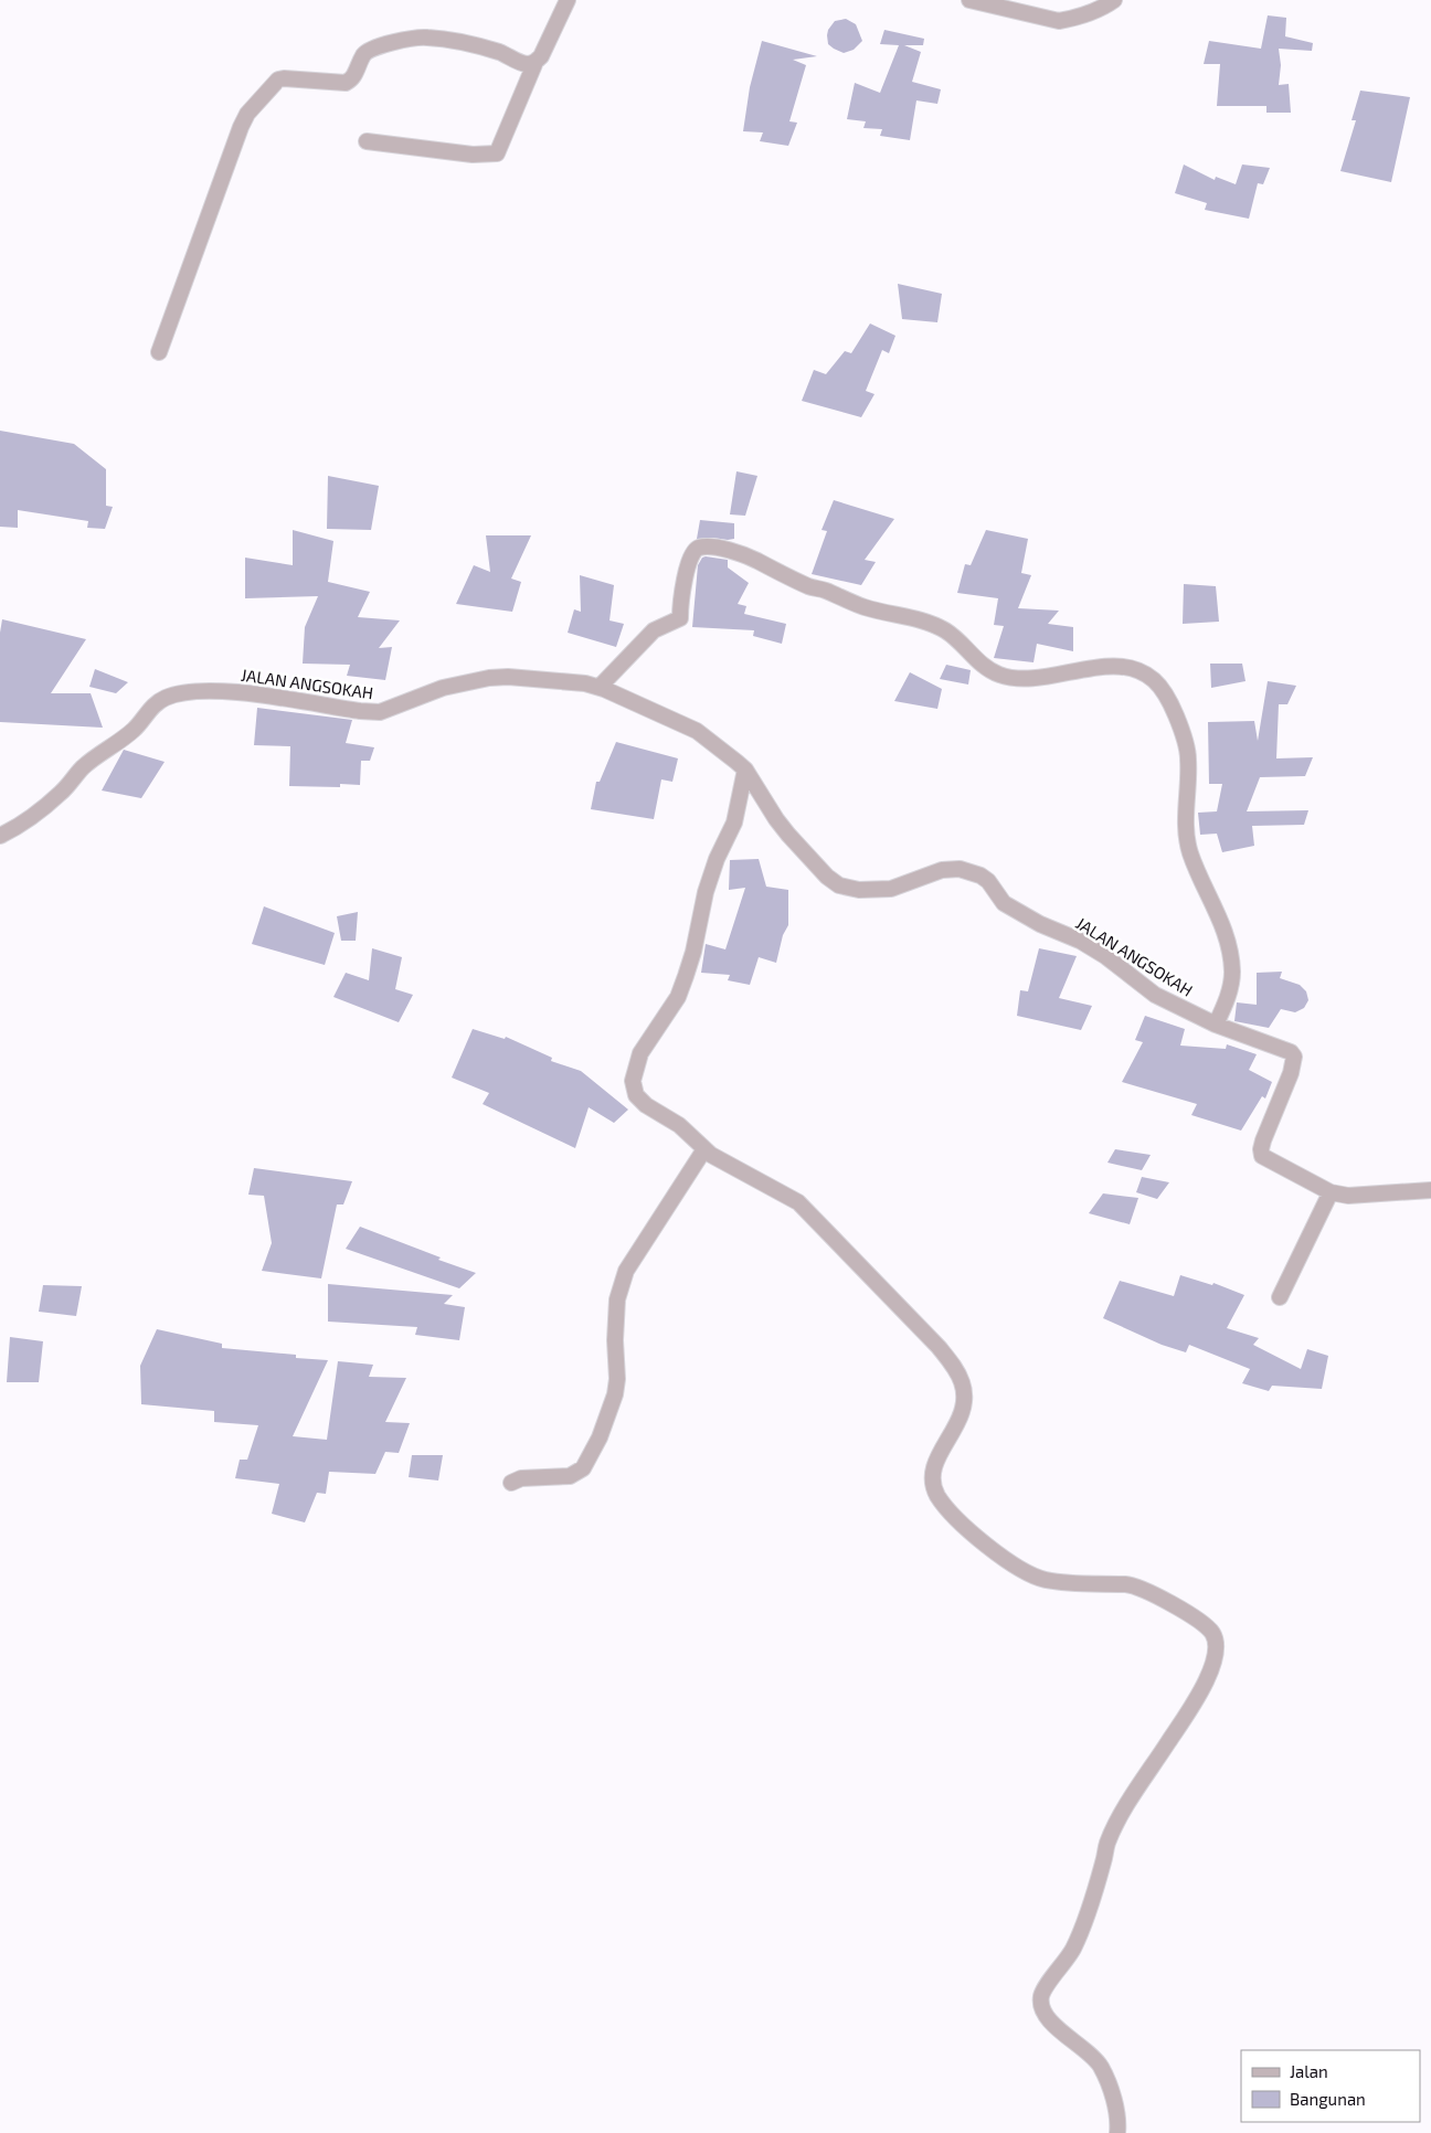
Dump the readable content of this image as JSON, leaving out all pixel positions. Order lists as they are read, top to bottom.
{
  "streets": {
    "street": ["JALAN ANGSOKAH"]
  },
  "legend": ["Jalan", "Bangunan"]
}
